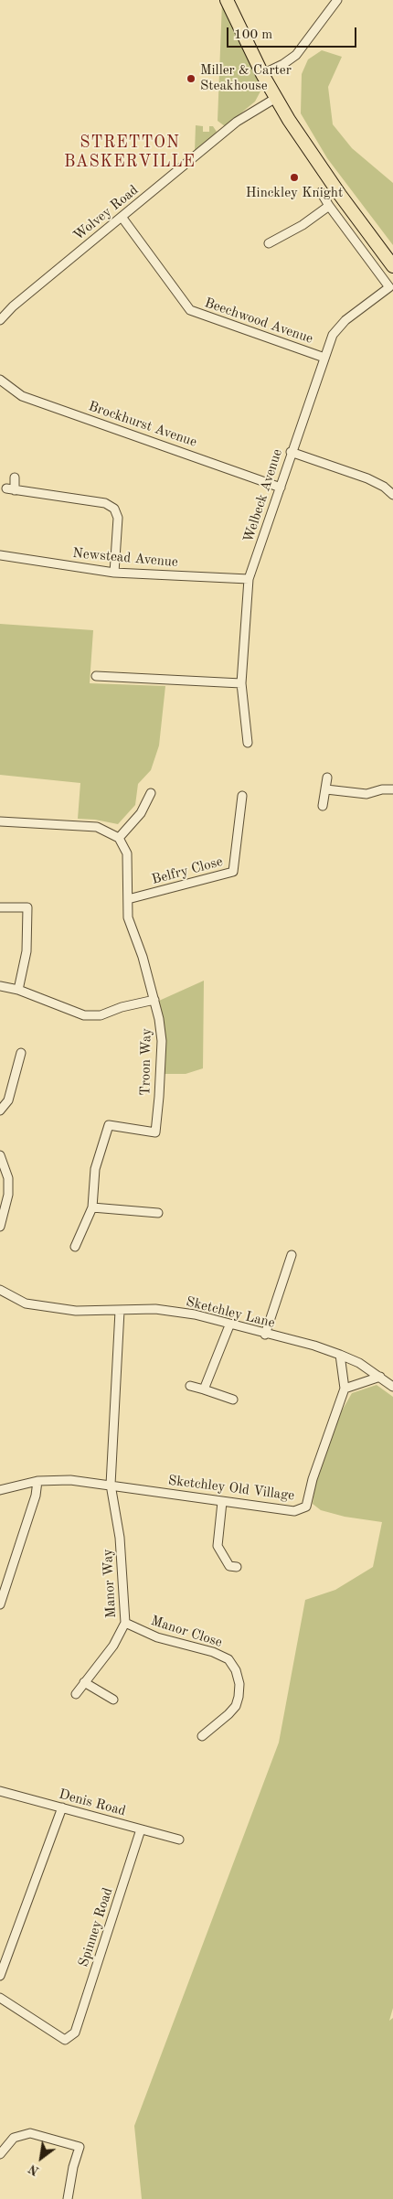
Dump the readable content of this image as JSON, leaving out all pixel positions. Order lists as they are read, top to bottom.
{
  "streets": {
    "street": [
      "Wolvey Road",
      "Beechwood Avenue",
      "Brockhurst Avenue",
      "Welbeck Avenue",
      "Newstead Avenue",
      "Belfry Close",
      "Troon Way",
      "Sketchley Lane",
      "Sketchley Old Village",
      "Manor Way",
      "Manor Close",
      "Denis Road",
      "Spinney Road"
    ]
  },
  "crossings": [
    ["Wolvey Road", "Beechwood Avenue"],
    ["Beechwood Avenue", "Welbeck Avenue"],
    ["Brockhurst Avenue", "Welbeck Avenue"],
    ["Welbeck Avenue", "Newstead Avenue"],
    ["Belfry Close", "Troon Way"],
    ["Sketchley Lane", "Sketchley Old Village"],
    ["Sketchley Lane", "Manor Way"],
    ["Sketchley Old Village", "Manor Way"],
    ["Manor Way", "Manor Close"],
    ["Denis Road", "Spinney Road"]
  ],
  "districts": ["STRETTON BASKERVILLE"],
  "places": ["Miller & Carter Steakhouse", "Hinckley Knight"],
  "scale_bar": "100 m",
  "north": "bottom left"
}
